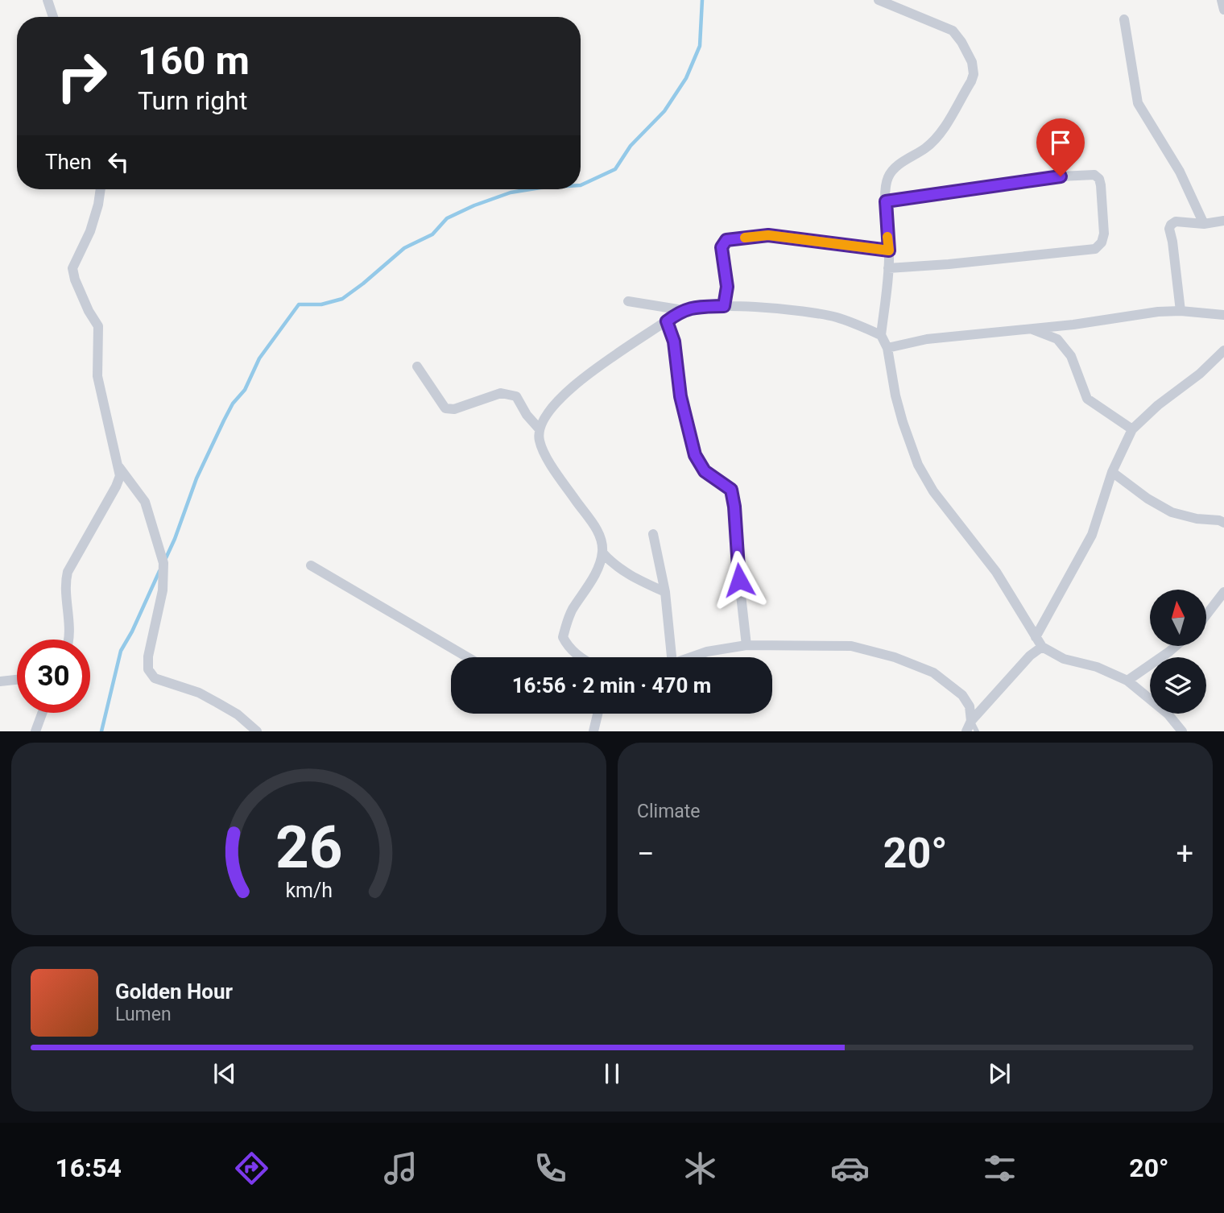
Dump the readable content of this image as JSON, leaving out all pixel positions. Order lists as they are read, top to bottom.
{
  "north": "top",
  "page": {
    "turn": ["160 m", "Turn right"],
    "then": "Then",
    "limit": "30",
    "trip": "16:56 · 2 min · 470 m",
    "tile": "Climate",
    "heat": ["−", "20°", "+"],
    "song": ["Golden Hour", "Lumen"],
    "tabs": ["16:54", "20°"],
    "gauge": ["26", "km/h"]
  }
}
